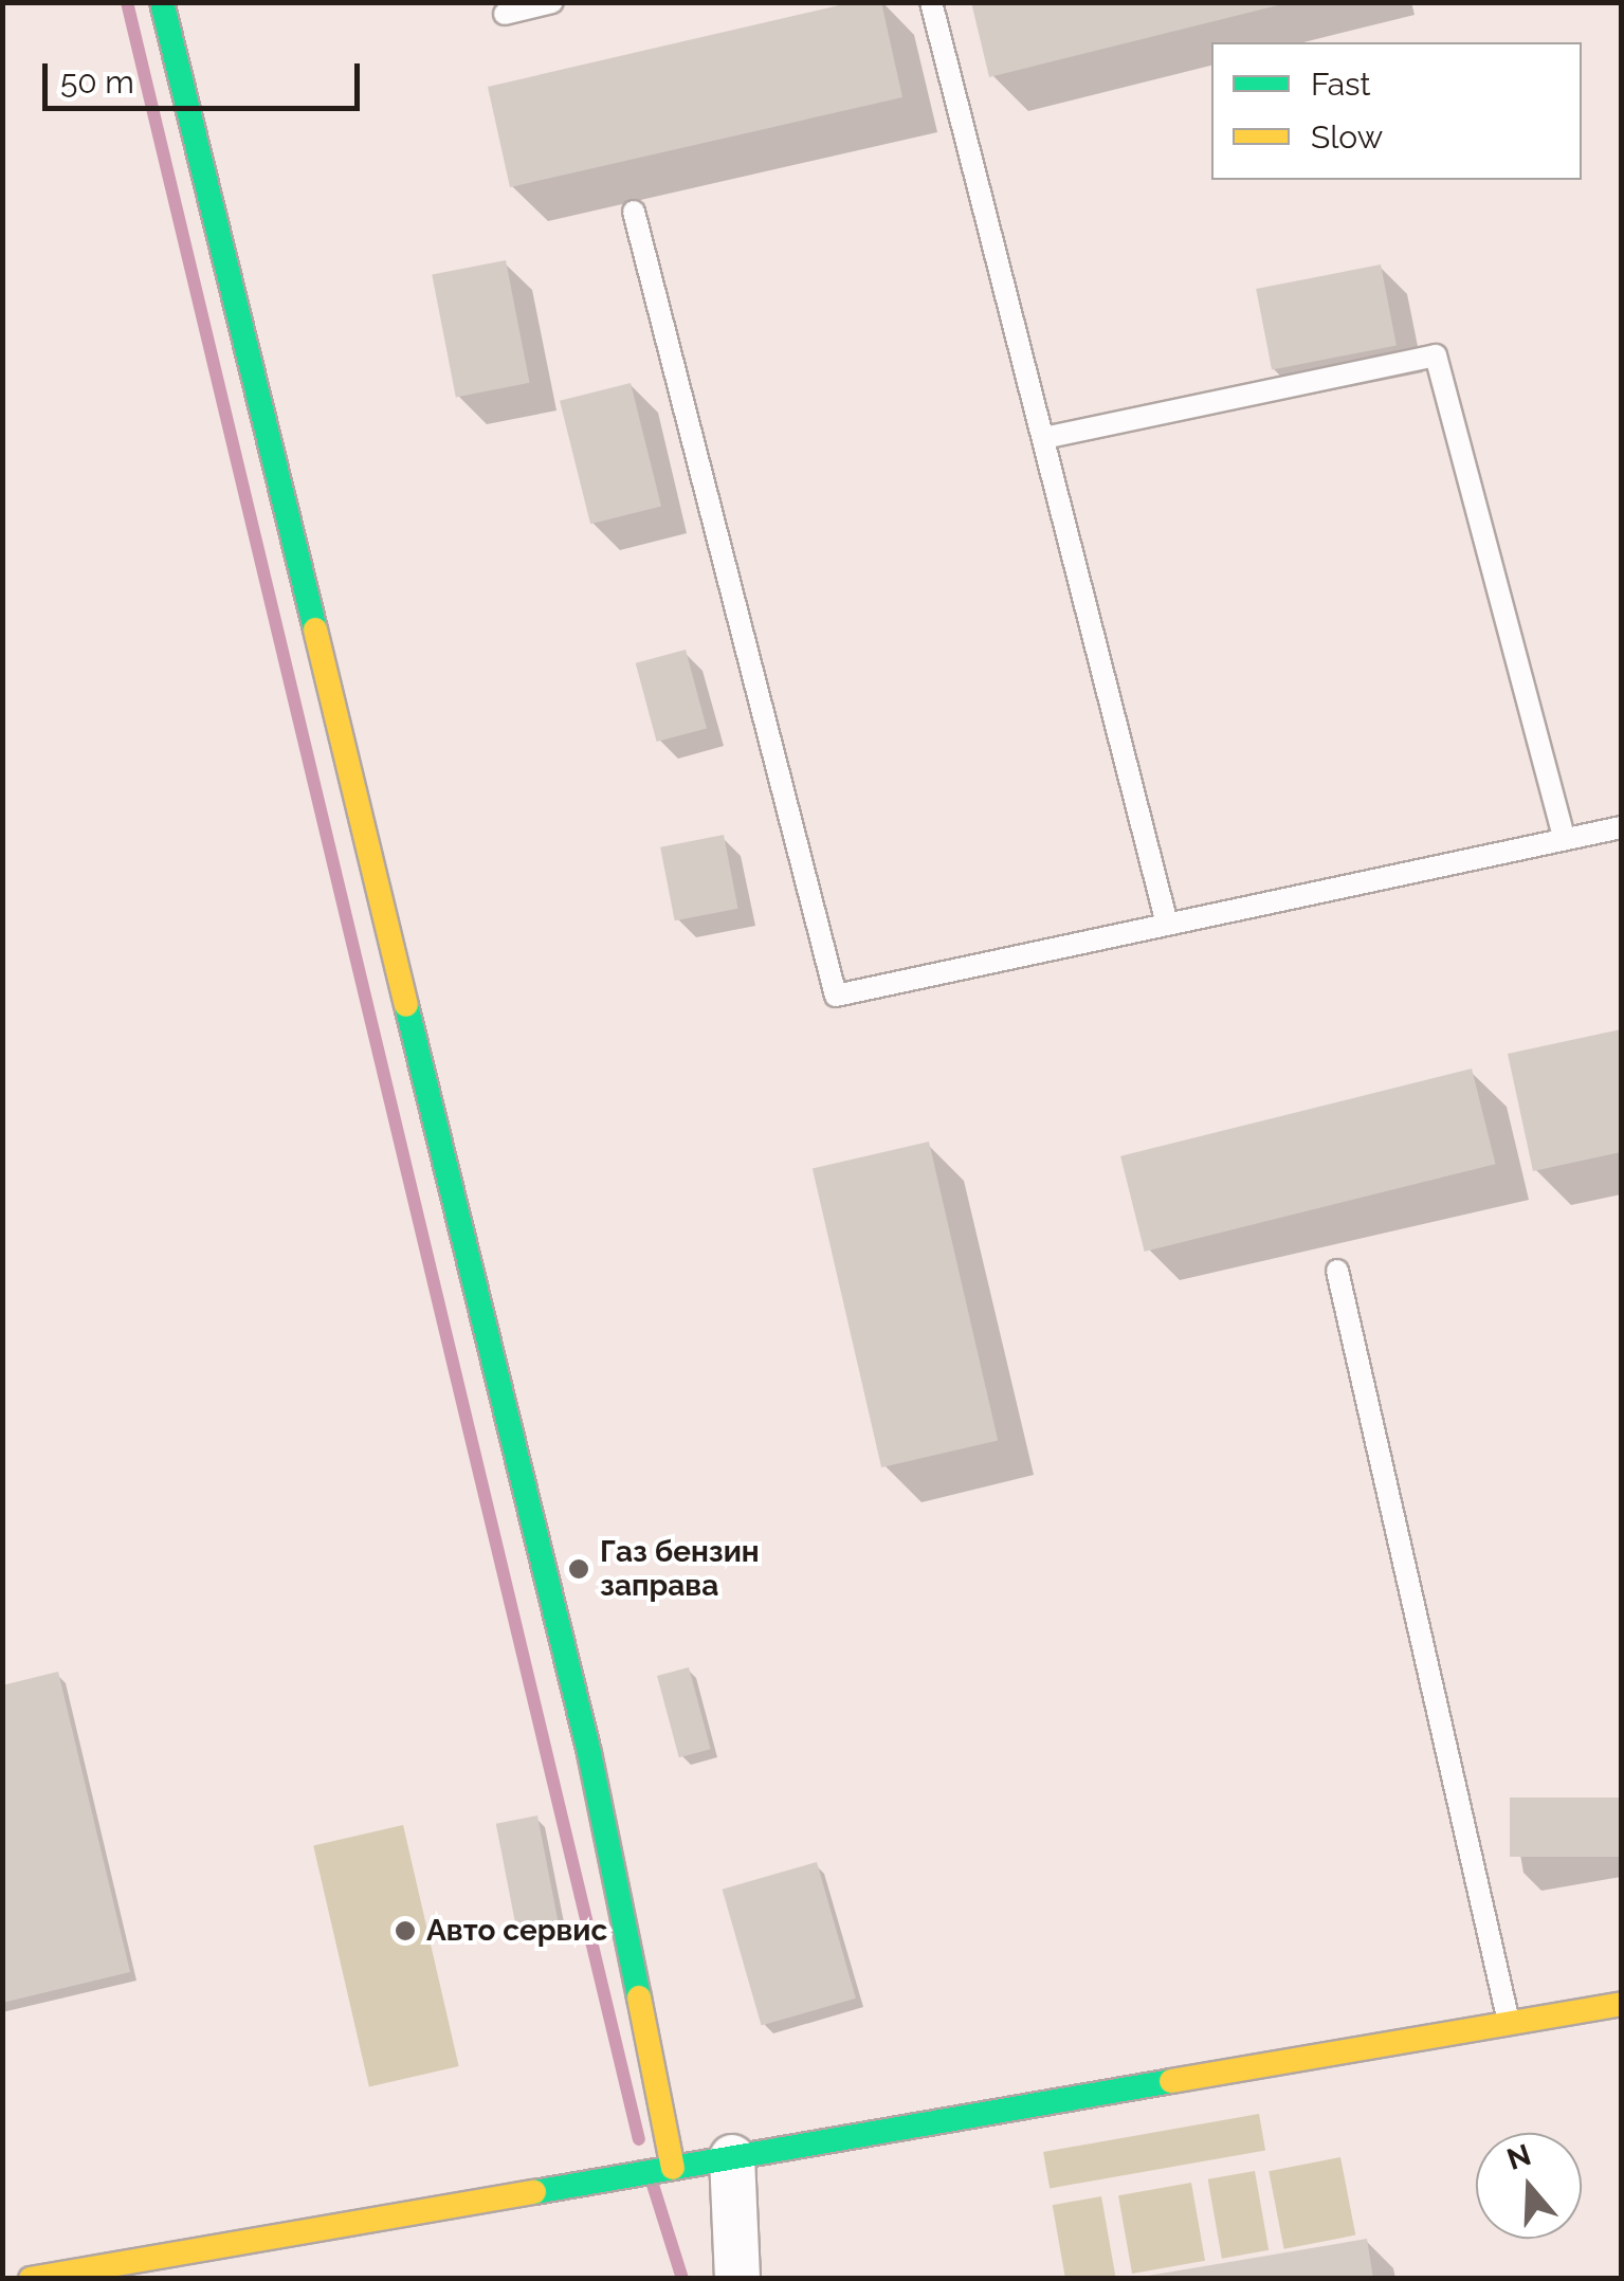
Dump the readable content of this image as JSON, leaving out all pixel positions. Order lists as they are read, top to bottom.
{
  "places": ["Газ бензин заправа", "Авто сервис"],
  "legend": ["Fast", "Slow"],
  "scale_bar": "50 m",
  "north": "top"
}
